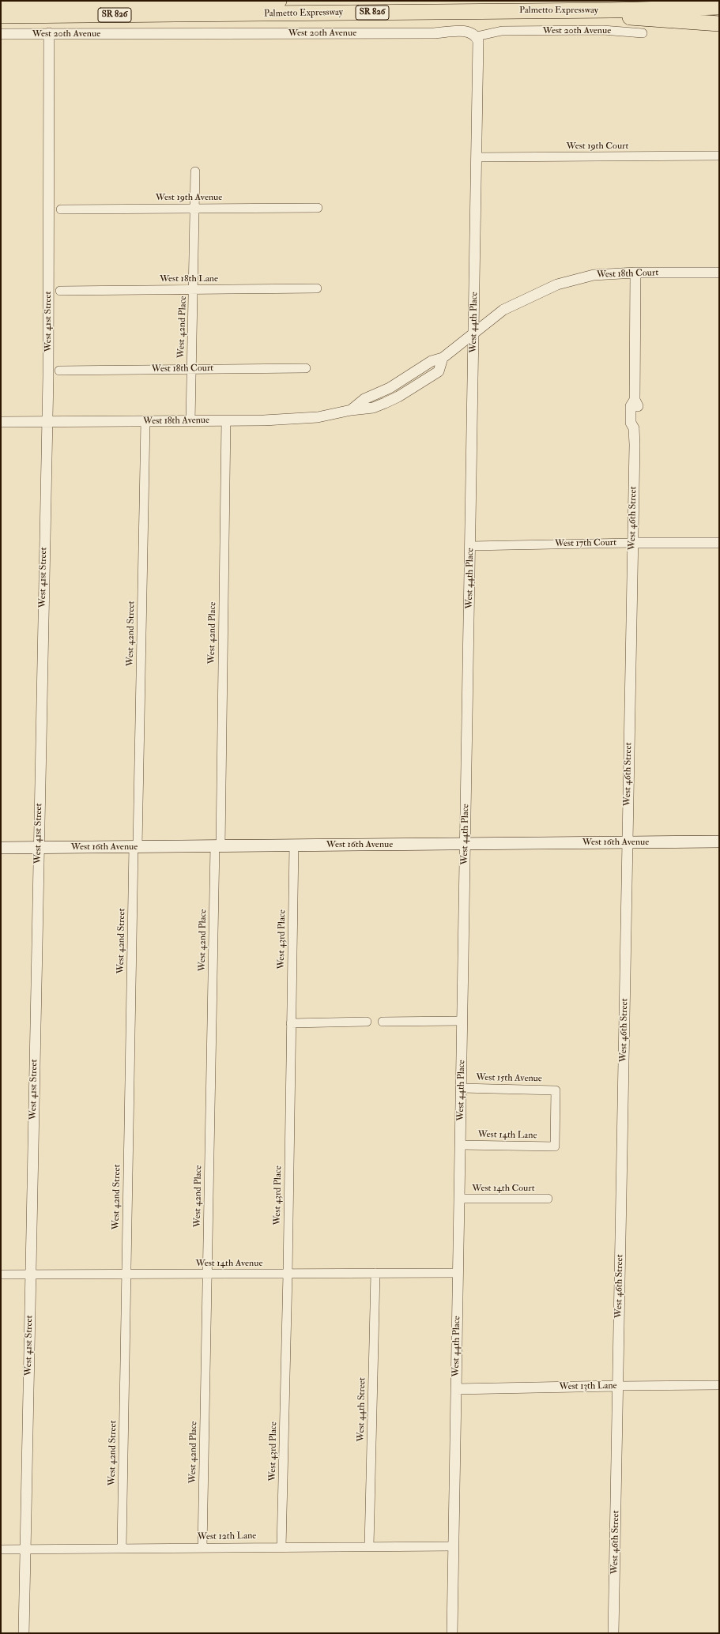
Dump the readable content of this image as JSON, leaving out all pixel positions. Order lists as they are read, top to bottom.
{
  "streets": {
    "highway": ["Palmetto Expressway", "SR 826"],
    "main road": ["West 16th Avenue"],
    "street": [
      "West 20th Avenue",
      "West 19th Court",
      "West 19th Avenue",
      "West 18th Court",
      "West 18th Lane",
      "West 41st Street",
      "West 44th Place",
      "West 42nd Place",
      "West 18th Avenue",
      "West 46th Street",
      "West 17th Court",
      "West 42nd Street",
      "West 43rd Place",
      "West 15th Avenue",
      "West 14th Lane",
      "West 14th Court",
      "West 14th Avenue",
      "West 13th Lane",
      "West 44th Street",
      "West 12th Lane"
    ]
  },
  "crossings": [
    ["West 20th Avenue", "West 41st Street"],
    ["West 20th Avenue", "West 44th Place"],
    ["West 19th Court", "West 44th Place"],
    ["West 19th Avenue", "West 42nd Place"],
    ["West 18th Court", "West 44th Place"],
    ["West 18th Court", "West 42nd Place"],
    ["West 18th Court", "West 18th Avenue"],
    ["West 18th Court", "West 46th Street"],
    ["West 18th Lane", "West 42nd Place"],
    ["West 41st Street", "West 18th Avenue"],
    ["West 41st Street", "West 16th Avenue"],
    ["West 41st Street", "West 14th Avenue"],
    ["West 41st Street", "West 12th Lane"],
    ["West 44th Place", "West 18th Avenue"],
    ["West 44th Place", "West 17th Court"],
    ["West 44th Place", "West 16th Avenue"],
    ["West 44th Place", "West 15th Avenue"],
    ["West 44th Place", "West 14th Lane"],
    ["West 44th Place", "West 14th Court"],
    ["West 44th Place", "West 14th Avenue"],
    ["West 44th Place", "West 13th Lane"],
    ["West 44th Place", "West 12th Lane"],
    ["West 42nd Place", "West 18th Avenue"],
    ["West 42nd Place", "West 16th Avenue"],
    ["West 42nd Place", "West 14th Avenue"],
    ["West 42nd Place", "West 12th Lane"],
    ["West 18th Avenue", "West 42nd Street"],
    ["West 46th Street", "West 17th Court"],
    ["West 46th Street", "West 16th Avenue"],
    ["West 46th Street", "West 13th Lane"],
    ["West 42nd Street", "West 16th Avenue"],
    ["West 42nd Street", "West 14th Avenue"],
    ["West 42nd Street", "West 12th Lane"],
    ["West 16th Avenue", "West 43rd Place"],
    ["West 43rd Place", "West 14th Avenue"],
    ["West 43rd Place", "West 12th Lane"],
    ["West 15th Avenue", "West 14th Lane"],
    ["West 14th Avenue", "West 44th Street"],
    ["West 44th Street", "West 12th Lane"]
  ]
}
